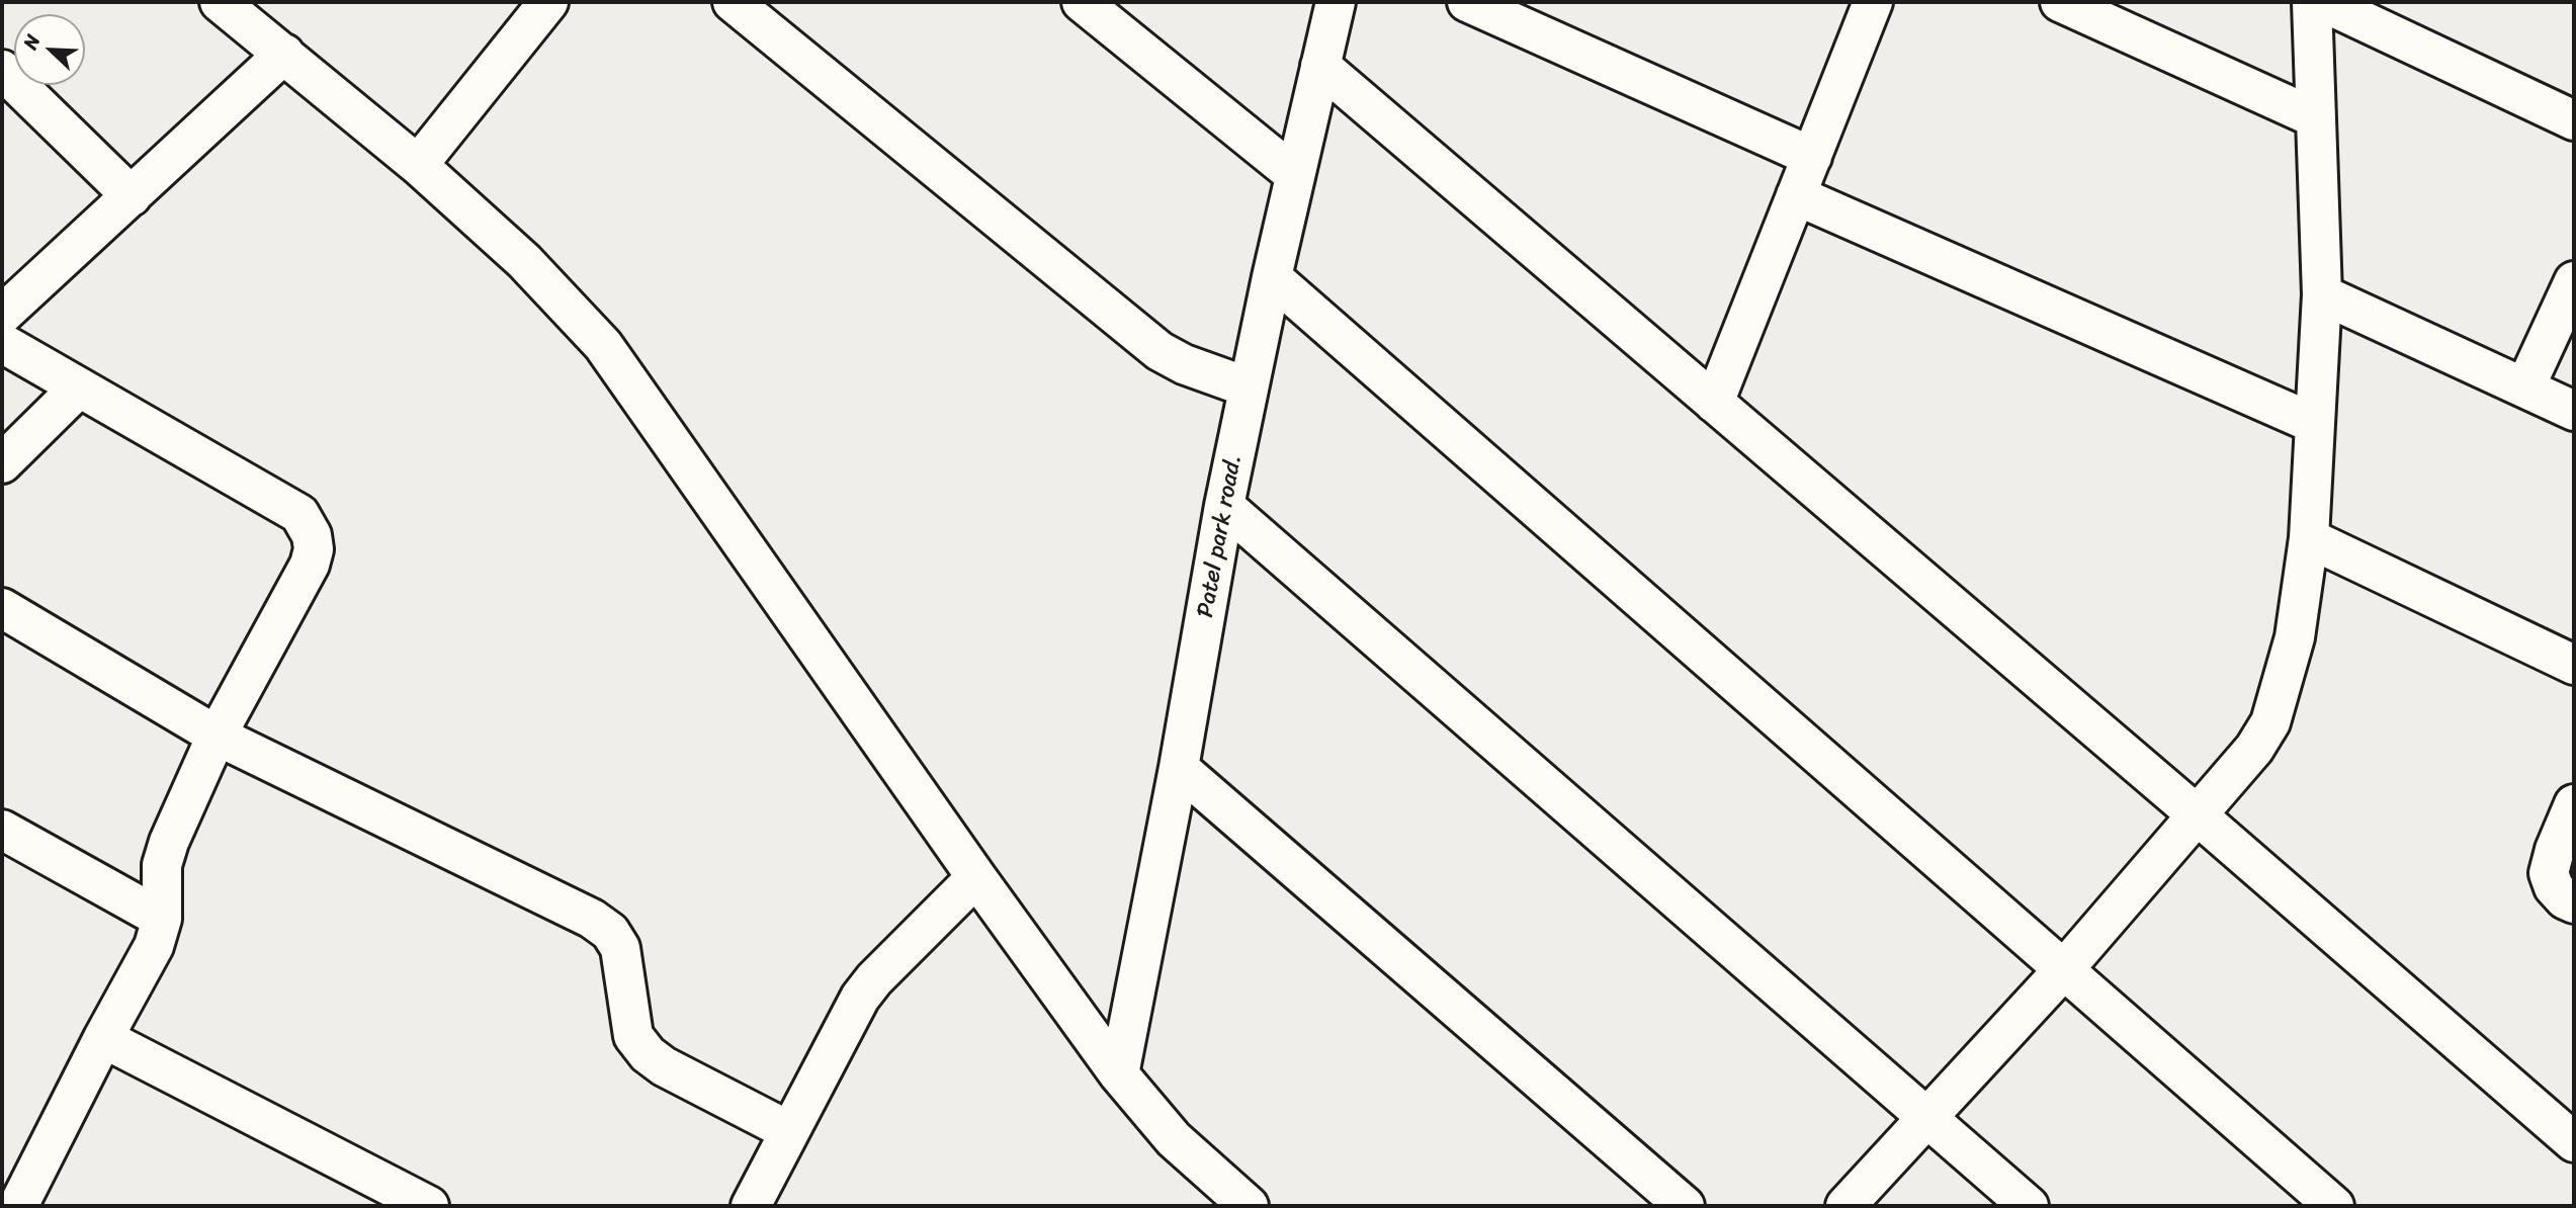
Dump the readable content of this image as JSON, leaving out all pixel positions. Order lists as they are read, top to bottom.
{
  "streets": {
    "street": ["Patel park road."]
  },
  "north": "top left"
}
